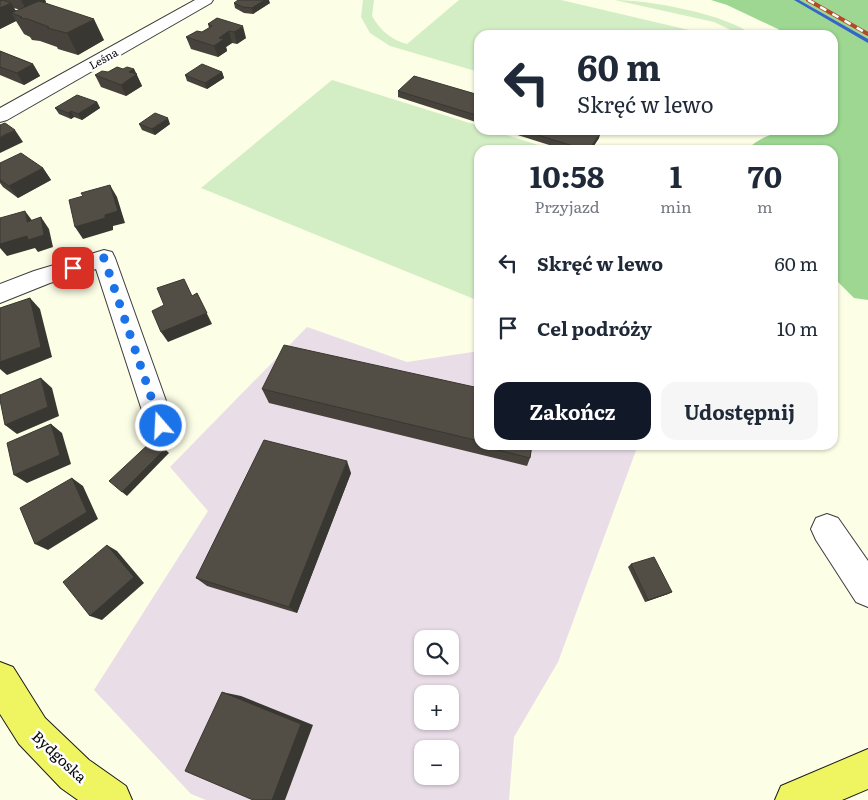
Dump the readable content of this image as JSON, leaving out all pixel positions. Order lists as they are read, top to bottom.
{
  "streets": {
    "main road": ["Bydgoska"],
    "street": ["Leśna"]
  },
  "page": {
    "turn": ["60 m", "Skręć w lewo"],
    "eta": [
      "10:58",
      "Przyjazd",
      "1",
      "min",
      "70",
      "m"
    ],
    "list": [
      {
        "name": "Skręć w lewo",
        "value": "60 m"
      },
      {
        "name": "Cel podróży",
        "value": "10 m"
      }
    ],
    "buttons": ["Zakończ", "Udostępnij"],
    "map_buttons": ["+", "−"]
  }
}
